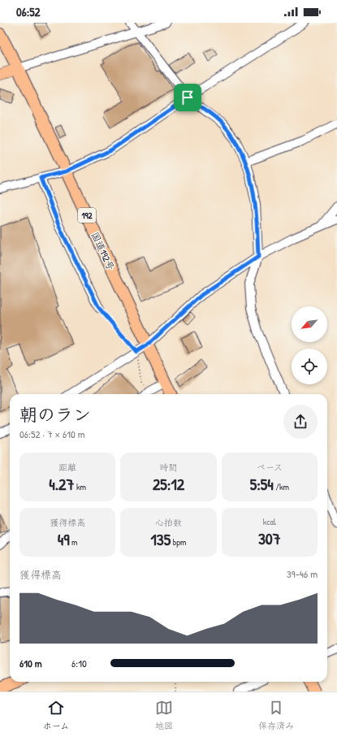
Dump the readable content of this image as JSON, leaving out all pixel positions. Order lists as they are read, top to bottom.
{
  "streets": {
    "highway": ["192", "国道192号"]
  },
  "north": "bottom left",
  "page": {
    "status": "06:52",
    "heading": ["朝のラン", "06:52 · 7 × 610 m"],
    "stats": [
      ["距離", "4.27 km"],
      ["時間", "25:12"],
      ["ペース", "5:54 /km"],
      ["獲得標高", "49 m"],
      ["心拍数", "135 bpm"],
      ["kcal", "307"]
    ],
    "chart": ["獲得標高", "39–46 m"],
    "list": [
      {
        "name": "610 m",
        "note": "6:10"
      }
    ],
    "tabs": ["ホーム", "地図", "保存済み"]
  }
}
